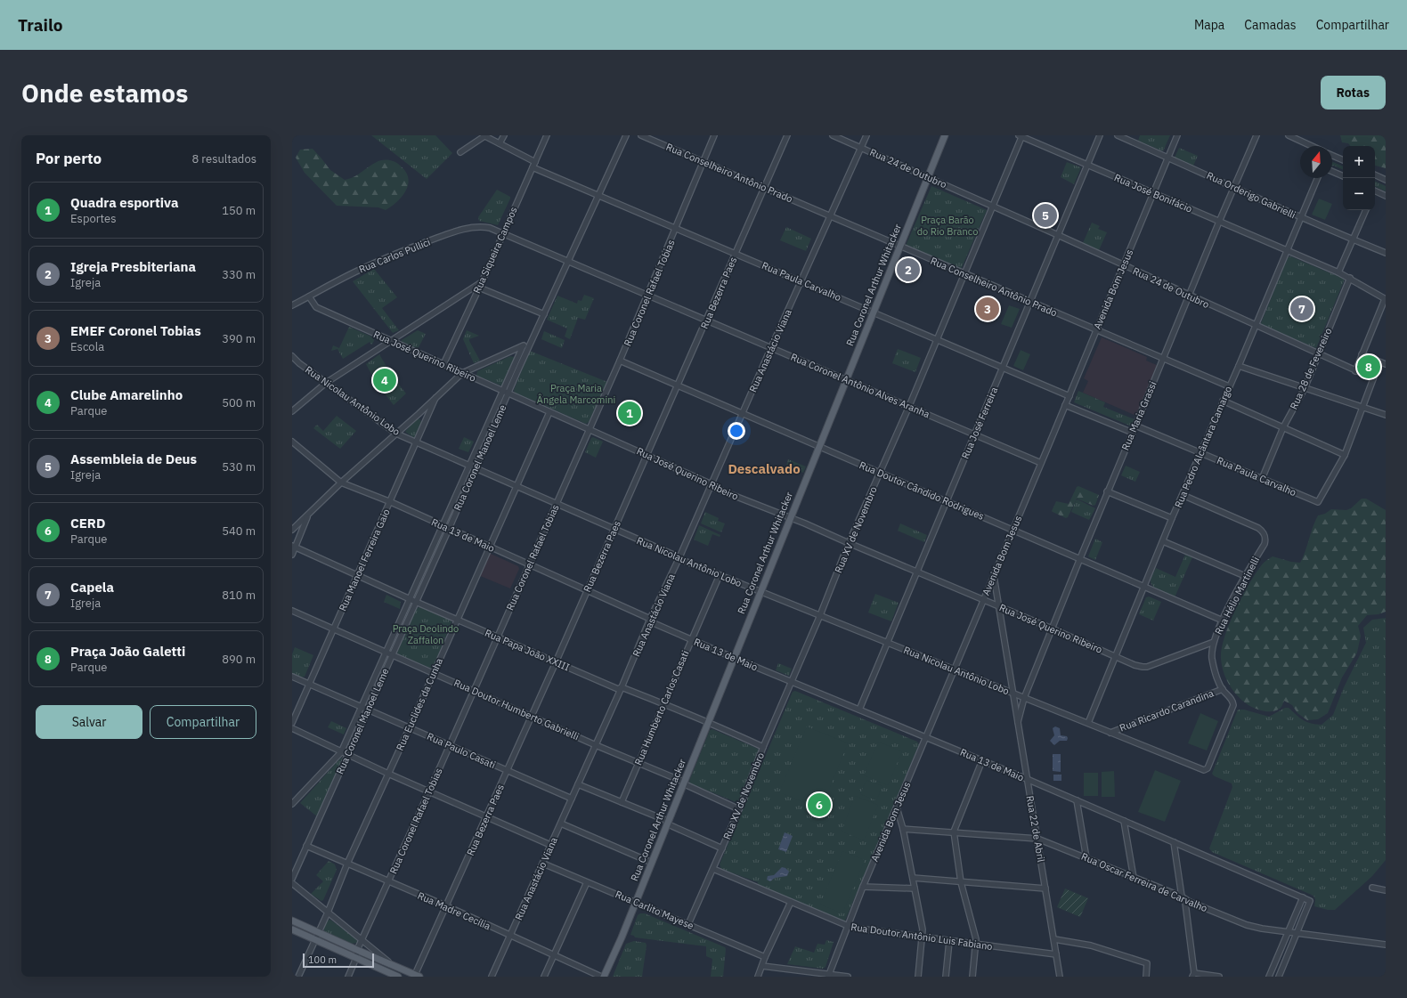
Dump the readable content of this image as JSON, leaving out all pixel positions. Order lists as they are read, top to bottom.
{
  "streets": {
    "main road": ["Rua Coronel Arthur Whitacker"],
    "street": [
      "Rua 24 de Outubro",
      "Rua Conselheiro Antônio Prado",
      "Rua José Bonifácio",
      "Rua Orderigo Gabrielli",
      "Rua Siqueira Campos",
      "Rua Carlos Pullici",
      "Rua Paula Carvalho",
      "Avenida Bom Jesus",
      "Rua Coronel Rafael Tobias",
      "Rua Bezerra Paes",
      "Rua Anastácio Viana",
      "Rua José Querino Ribeiro",
      "Rua 28 de Fevereiro",
      "Rua Coronel Antônio Alves Aranha",
      "Rua Nicolau Antônio Lobo",
      "Rua Maria Grassi",
      "Rua José Ferreira",
      "Rua Pedro Alcântara Camargo",
      "Rua Coronel Manoel Leme",
      "Rua Doutor Cândido Rodrigues",
      "Rua XV de Novembro",
      "Rua 13 de Maio",
      "Rua Manoel Ferreira Gaio",
      "Rua Hélio Martinelli",
      "Rua Papa João XXIII",
      "Rua Euclides da Cunha",
      "Rua Humberto Carlos Casati",
      "Rua Doutor Humberto Gabrielli",
      "Rua Ricardo Carandina",
      "Rua Paulo Casati",
      "Rua 22 de Abril",
      "Rua Oscar Ferreira de Carvalho",
      "Rua Carlito Mayese",
      "Rua Madre Cecília",
      "Rua Doutor Antônio Luis Fabiano"
    ]
  },
  "crossings": [
    ["Rua 24 de Outubro", "Rua Coronel Arthur Whitacker"],
    ["Rua 24 de Outubro", "Avenida Bom Jesus"],
    ["Rua 24 de Outubro", "Rua Anastácio Viana"],
    ["Rua 24 de Outubro", "Rua 28 de Fevereiro"],
    ["Rua 24 de Outubro", "Rua Maria Grassi"],
    ["Rua 24 de Outubro", "Rua José Ferreira"],
    ["Rua 24 de Outubro", "Rua Pedro Alcântara Camargo"],
    ["Rua 24 de Outubro", "Rua XV de Novembro"],
    ["Rua Conselheiro Antônio Prado", "Rua Coronel Arthur Whitacker"],
    ["Rua Conselheiro Antônio Prado", "Avenida Bom Jesus"],
    ["Rua Conselheiro Antônio Prado", "Rua Coronel Rafael Tobias"],
    ["Rua Conselheiro Antônio Prado", "Rua Bezerra Paes"],
    ["Rua Conselheiro Antônio Prado", "Rua Anastácio Viana"],
    ["Rua Conselheiro Antônio Prado", "Rua Maria Grassi"],
    ["Rua Conselheiro Antônio Prado", "Rua José Ferreira"],
    ["Rua Conselheiro Antônio Prado", "Rua Pedro Alcântara Camargo"],
    ["Rua Conselheiro Antônio Prado", "Rua XV de Novembro"],
    ["Rua José Bonifácio", "Avenida Bom Jesus"],
    ["Rua José Bonifácio", "Rua 28 de Fevereiro"],
    ["Rua José Bonifácio", "Rua Maria Grassi"],
    ["Rua José Bonifácio", "Rua José Ferreira"],
    ["Rua José Bonifácio", "Rua Pedro Alcântara Camargo"],
    ["Rua José Bonifácio", "Rua XV de Novembro"],
    ["Rua Orderigo Gabrielli", "Avenida Bom Jesus"],
    ["Rua Orderigo Gabrielli", "Rua Maria Grassi"],
    ["Rua Orderigo Gabrielli", "Rua Pedro Alcântara Camargo"],
    ["Rua Siqueira Campos", "Rua Carlos Pullici"],
    ["Rua Siqueira Campos", "Rua Paula Carvalho"],
    ["Rua Siqueira Campos", "Rua José Querino Ribeiro"],
    ["Rua Siqueira Campos", "Rua Coronel Antônio Alves Aranha"],
    ["Rua Carlos Pullici", "Rua José Querino Ribeiro"],
    ["Rua Carlos Pullici", "Rua Coronel Antônio Alves Aranha"],
    ["Rua Paula Carvalho", "Rua Coronel Arthur Whitacker"],
    ["Rua Paula Carvalho", "Avenida Bom Jesus"],
    ["Rua Paula Carvalho", "Rua Coronel Rafael Tobias"],
    ["Rua Paula Carvalho", "Rua Bezerra Paes"],
    ["Rua Paula Carvalho", "Rua Anastácio Viana"],
    ["Rua Paula Carvalho", "Rua 28 de Fevereiro"],
    ["Rua Paula Carvalho", "Rua Maria Grassi"],
    ["Rua Paula Carvalho", "Rua José Ferreira"],
    ["Rua Paula Carvalho", "Rua Pedro Alcântara Camargo"],
    ["Rua Paula Carvalho", "Rua Coronel Manoel Leme"],
    ["Rua Paula Carvalho", "Rua XV de Novembro"],
    ["Rua Coronel Arthur Whitacker", "Rua José Querino Ribeiro"],
    ["Rua Coronel Arthur Whitacker", "Rua Coronel Antônio Alves Aranha"],
    ["Rua Coronel Arthur Whitacker", "Rua Nicolau Antônio Lobo"],
    ["Rua Coronel Arthur Whitacker", "Rua Doutor Cândido Rodrigues"],
    ["Rua Coronel Arthur Whitacker", "Rua 13 de Maio"],
    ["Rua Coronel Arthur Whitacker", "Rua Papa João XXIII"],
    ["Rua Coronel Arthur Whitacker", "Rua Doutor Humberto Gabrielli"],
    ["Rua Coronel Arthur Whitacker", "Rua Carlito Mayese"],
    ["Rua Coronel Arthur Whitacker", "Rua Madre Cecília"],
    ["Avenida Bom Jesus", "Rua José Querino Ribeiro"],
    ["Avenida Bom Jesus", "Rua Coronel Antônio Alves Aranha"],
    ["Avenida Bom Jesus", "Rua Nicolau Antônio Lobo"],
    ["Avenida Bom Jesus", "Rua Doutor Cândido Rodrigues"],
    ["Avenida Bom Jesus", "Rua 13 de Maio"],
    ["Avenida Bom Jesus", "Rua 22 de Abril"],
    ["Avenida Bom Jesus", "Rua Doutor Antônio Luis Fabiano"],
    ["Rua Coronel Rafael Tobias", "Rua José Querino Ribeiro"],
    ["Rua Coronel Rafael Tobias", "Rua Coronel Antônio Alves Aranha"],
    ["Rua Coronel Rafael Tobias", "Rua Nicolau Antônio Lobo"],
    ["Rua Coronel Rafael Tobias", "Rua Doutor Cândido Rodrigues"],
    ["Rua Coronel Rafael Tobias", "Rua 13 de Maio"],
    ["Rua Coronel Rafael Tobias", "Rua Papa João XXIII"],
    ["Rua Coronel Rafael Tobias", "Rua Doutor Humberto Gabrielli"],
    ["Rua Coronel Rafael Tobias", "Rua Paulo Casati"],
    ["Rua Coronel Rafael Tobias", "Rua Madre Cecília"],
    ["Rua Bezerra Paes", "Rua José Querino Ribeiro"],
    ["Rua Bezerra Paes", "Rua Coronel Antônio Alves Aranha"],
    ["Rua Bezerra Paes", "Rua Nicolau Antônio Lobo"],
    ["Rua Bezerra Paes", "Rua Doutor Cândido Rodrigues"],
    ["Rua Bezerra Paes", "Rua 13 de Maio"],
    ["Rua Bezerra Paes", "Rua Papa João XXIII"],
    ["Rua Bezerra Paes", "Rua Doutor Humberto Gabrielli"],
    ["Rua Bezerra Paes", "Rua Paulo Casati"],
    ["Rua Bezerra Paes", "Rua Madre Cecília"],
    ["Rua Anastácio Viana", "Rua José Querino Ribeiro"],
    ["Rua Anastácio Viana", "Rua Coronel Antônio Alves Aranha"],
    ["Rua Anastácio Viana", "Rua Nicolau Antônio Lobo"],
    ["Rua Anastácio Viana", "Rua Doutor Cândido Rodrigues"],
    ["Rua Anastácio Viana", "Rua 13 de Maio"],
    ["Rua Anastácio Viana", "Rua Papa João XXIII"],
    ["Rua Anastácio Viana", "Rua Doutor Humberto Gabrielli"],
    ["Rua Anastácio Viana", "Rua Paulo Casati"],
    ["Rua Anastácio Viana", "Rua Carlito Mayese"],
    ["Rua Anastácio Viana", "Rua Madre Cecília"],
    ["Rua José Querino Ribeiro", "Rua Maria Grassi"],
    ["Rua José Querino Ribeiro", "Rua José Ferreira"],
    ["Rua José Querino Ribeiro", "Rua Pedro Alcântara Camargo"],
    ["Rua José Querino Ribeiro", "Rua Coronel Manoel Leme"],
    ["Rua José Querino Ribeiro", "Rua XV de Novembro"],
    ["Rua José Querino Ribeiro", "Rua Hélio Martinelli"],
    ["Rua José Querino Ribeiro", "Rua Euclides da Cunha"],
    ["Rua José Querino Ribeiro", "Rua 22 de Abril"],
    ["Rua Coronel Antônio Alves Aranha", "Rua José Ferreira"],
    ["Rua Coronel Antônio Alves Aranha", "Rua Coronel Manoel Leme"],
    ["Rua Coronel Antônio Alves Aranha", "Rua XV de Novembro"],
    ["Rua Nicolau Antônio Lobo", "Rua Maria Grassi"],
    ["Rua Nicolau Antônio Lobo", "Rua José Ferreira"],
    ["Rua Nicolau Antônio Lobo", "Rua Pedro Alcântara Camargo"],
    ["Rua Nicolau Antônio Lobo", "Rua Coronel Manoel Leme"],
    ["Rua Nicolau Antônio Lobo", "Rua XV de Novembro"],
    ["Rua Nicolau Antônio Lobo", "Rua Manoel Ferreira Gaio"],
    ["Rua Nicolau Antônio Lobo", "Rua Hélio Martinelli"],
    ["Rua Nicolau Antônio Lobo", "Rua Euclides da Cunha"],
    ["Rua Nicolau Antônio Lobo", "Rua Humberto Carlos Casati"],
    ["Rua Nicolau Antônio Lobo", "Rua Ricardo Carandina"],
    ["Rua Nicolau Antônio Lobo", "Rua 22 de Abril"],
    ["Rua Maria Grassi", "Rua Doutor Cândido Rodrigues"],
    ["Rua Maria Grassi", "Rua 22 de Abril"],
    ["Rua José Ferreira", "Rua Doutor Cândido Rodrigues"],
    ["Rua José Ferreira", "Rua 13 de Maio"],
    ["Rua Pedro Alcântara Camargo", "Rua Doutor Cândido Rodrigues"],
    ["Rua Pedro Alcântara Camargo", "Rua Hélio Martinelli"],
    ["Rua Coronel Manoel Leme", "Rua 13 de Maio"],
    ["Rua Coronel Manoel Leme", "Rua Papa João XXIII"],
    ["Rua Coronel Manoel Leme", "Rua Doutor Humberto Gabrielli"],
    ["Rua Coronel Manoel Leme", "Rua Paulo Casati"],
    ["Rua Coronel Manoel Leme", "Rua Madre Cecília"],
    ["Rua Doutor Cândido Rodrigues", "Rua XV de Novembro"],
    ["Rua Doutor Cândido Rodrigues", "Rua Hélio Martinelli"],
    ["Rua XV de Novembro", "Rua 13 de Maio"],
    ["Rua XV de Novembro", "Rua Papa João XXIII"],
    ["Rua XV de Novembro", "Rua Doutor Humberto Gabrielli"],
    ["Rua XV de Novembro", "Rua Carlito Mayese"],
    ["Rua XV de Novembro", "Rua Doutor Antônio Luis Fabiano"],
    ["Rua 13 de Maio", "Rua Manoel Ferreira Gaio"],
    ["Rua 13 de Maio", "Rua Euclides da Cunha"],
    ["Rua 13 de Maio", "Rua Humberto Carlos Casati"],
    ["Rua 13 de Maio", "Rua 22 de Abril"],
    ["Rua 13 de Maio", "Rua Oscar Ferreira de Carvalho"],
    ["Rua Manoel Ferreira Gaio", "Rua Papa João XXIII"],
    ["Rua Manoel Ferreira Gaio", "Rua Doutor Humberto Gabrielli"],
    ["Rua Manoel Ferreira Gaio", "Rua Paulo Casati"],
    ["Rua Hélio Martinelli", "Rua Ricardo Carandina"],
    ["Rua Papa João XXIII", "Rua Euclides da Cunha"],
    ["Rua Papa João XXIII", "Rua Humberto Carlos Casati"],
    ["Rua Euclides da Cunha", "Rua Doutor Humberto Gabrielli"],
    ["Rua Euclides da Cunha", "Rua Paulo Casati"],
    ["Rua Euclides da Cunha", "Rua Madre Cecília"],
    ["Rua Humberto Carlos Casati", "Rua Doutor Humberto Gabrielli"],
    ["Rua 22 de Abril", "Rua Oscar Ferreira de Carvalho"],
    ["Rua 22 de Abril", "Rua Doutor Antônio Luis Fabiano"]
  ],
  "districts": ["Descalvado"],
  "parks": ["Praça Barão do Rio Branco", "Praça Maria Ângela Marcomini", "Praça Deolindo Zaffalon"],
  "scale_bar": "100 m",
  "north": "top",
  "page": {
    "header": "Trailo",
    "nav": ["Mapa", "Camadas", "Compartilhar"],
    "buttons": [
      "Rotas",
      ["Salvar", "Compartilhar"]
    ],
    "title": "Onde estamos",
    "heading": ["Por perto", "8 resultados"],
    "map_buttons": ["+", "−"],
    "list": [
      {
        "mark": "1",
        "name": "Quadra esportiva",
        "note": "Esportes",
        "value": "150 m"
      },
      {
        "mark": "2",
        "name": "Igreja Presbiteriana",
        "note": "Igreja",
        "value": "330 m"
      },
      {
        "mark": "3",
        "name": "EMEF Coronel Tobias",
        "note": "Escola",
        "value": "390 m"
      },
      {
        "mark": "4",
        "name": "Clube Amarelinho",
        "note": "Parque",
        "value": "500 m"
      },
      {
        "mark": "5",
        "name": "Assembleia de Deus",
        "note": "Igreja",
        "value": "530 m"
      },
      {
        "mark": "6",
        "name": "CERD",
        "note": "Parque",
        "value": "540 m"
      },
      {
        "mark": "7",
        "name": "Capela",
        "note": "Igreja",
        "value": "810 m"
      },
      {
        "mark": "8",
        "name": "Praça João Galetti",
        "note": "Parque",
        "value": "890 m"
      }
    ],
    "pins": [
      "5",
      "2",
      "3",
      "7",
      "8",
      "4",
      "1",
      "6"
    ],
    "scale": "100 m"
  }
}
